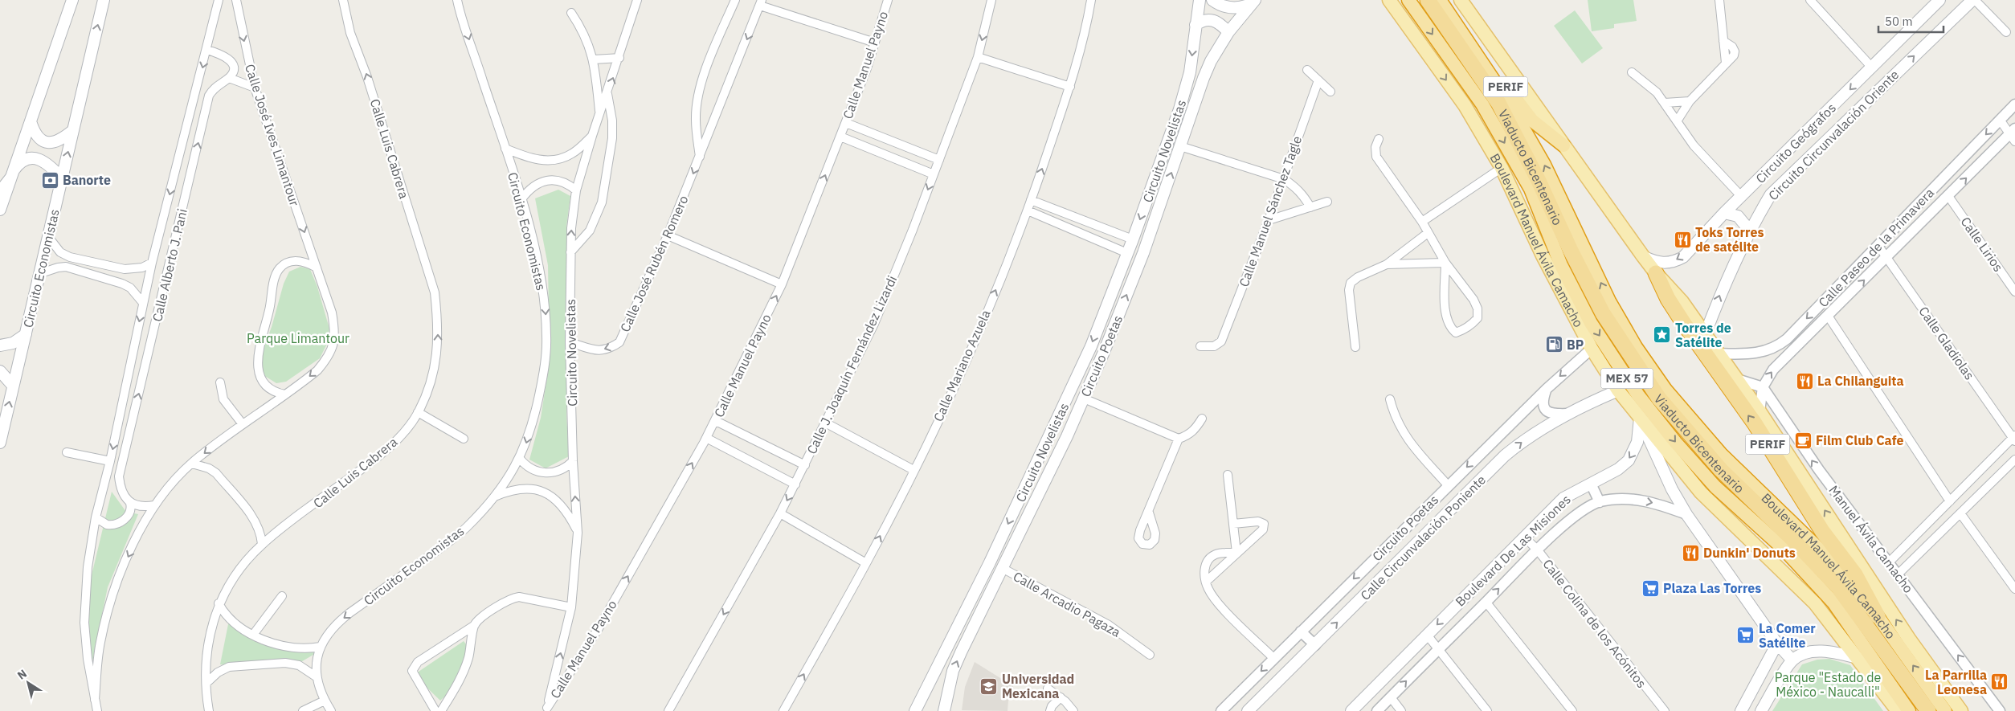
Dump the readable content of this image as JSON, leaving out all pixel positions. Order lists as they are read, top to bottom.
{
  "streets": {
    "highway": [
      "PERIF",
      "Viaducto Bicentenario",
      "Boulevard Manuel Ávila Camacho",
      "MEX 57"
    ],
    "main road": [
      "Circuito Circunvalación Oriente",
      "Circuito Geógrafos",
      "Circuito Novelistas",
      "Circuito Economistas",
      "Circuito Poetas",
      "Calle Circunvalación Poniente",
      "Boulevard De Las Misiones"
    ],
    "street": [
      "Calle Manuel Payno",
      "Calle José Ives Limantour",
      "Calle Luis Cabrera",
      "Calle Manuel Sánchez Tagle",
      "Calle Lirios",
      "Calle Paseo de la Primavera",
      "Calle José Rubén Romero",
      "Calle Alberto J. Pani",
      "Calle Gladiolas",
      "Calle J. Joaquín Fernández Lizardi",
      "Calle Mariano Azuela",
      "Manuel Ávila Camacho",
      "Calle Arcadio Pagaza",
      "Calle Colina de los Acónitos"
    ]
  },
  "crossings": [
    ["Calle Manuel Payno", "Circuito Novelistas"],
    ["PERIF", "Boulevard Manuel Ávila Camacho"],
    ["Calle José Ives Limantour", "Calle Alberto J. Pani"],
    ["Circuito Circunvalación Oriente", "Boulevard Manuel Ávila Camacho"],
    ["Circuito Geógrafos", "Boulevard Manuel Ávila Camacho"],
    ["Circuito Novelistas", "Calle José Rubén Romero"],
    ["Boulevard Manuel Ávila Camacho", "Calle Paseo de la Primavera"],
    ["Boulevard Manuel Ávila Camacho", "Circuito Poetas"],
    ["Boulevard Manuel Ávila Camacho", "Calle Circunvalación Poniente"],
    ["Boulevard Manuel Ávila Camacho", "Boulevard De Las Misiones"],
    ["Calle Lirios", "Calle Paseo de la Primavera"],
    ["Calle Paseo de la Primavera", "Calle Gladiolas"],
    ["Calle Paseo de la Primavera", "Manuel Ávila Camacho"],
    ["Circuito Poetas", "Calle Arcadio Pagaza"],
    ["Boulevard De Las Misiones", "Calle Colina de los Acónitos"]
  ],
  "one_way": [
    "Calle Manuel Payno",
    "Calle José Ives Limantour",
    "Circuito Circunvalación Oriente",
    "Circuito Geógrafos",
    "Calle Luis Cabrera",
    "Calle J. Joaquín Fernández Lizardi",
    "Calle Mariano Azuela",
    "Calle Circunvalación Poniente"
  ],
  "parks": ["Parque Limantour", "Parque \"Estado de México - Naucalli\""],
  "places": {
    "bank": ["Banorte"],
    "restaurant": [
      "Toks Torres de satélite",
      "La Chilanguita",
      "Dunkin' Donuts",
      "La Parrilla Leonesa"
    ],
    "place": ["Torres de Satélite"],
    "fuel station": ["BP"],
    "cafe": ["Film Club Cafe"],
    "supermarket": ["Plaza Las Torres", "La Comer Satélite"],
    "school or university": ["Universidad Mexicana"]
  },
  "scale_bar": "50 m",
  "north": "top left"
}
